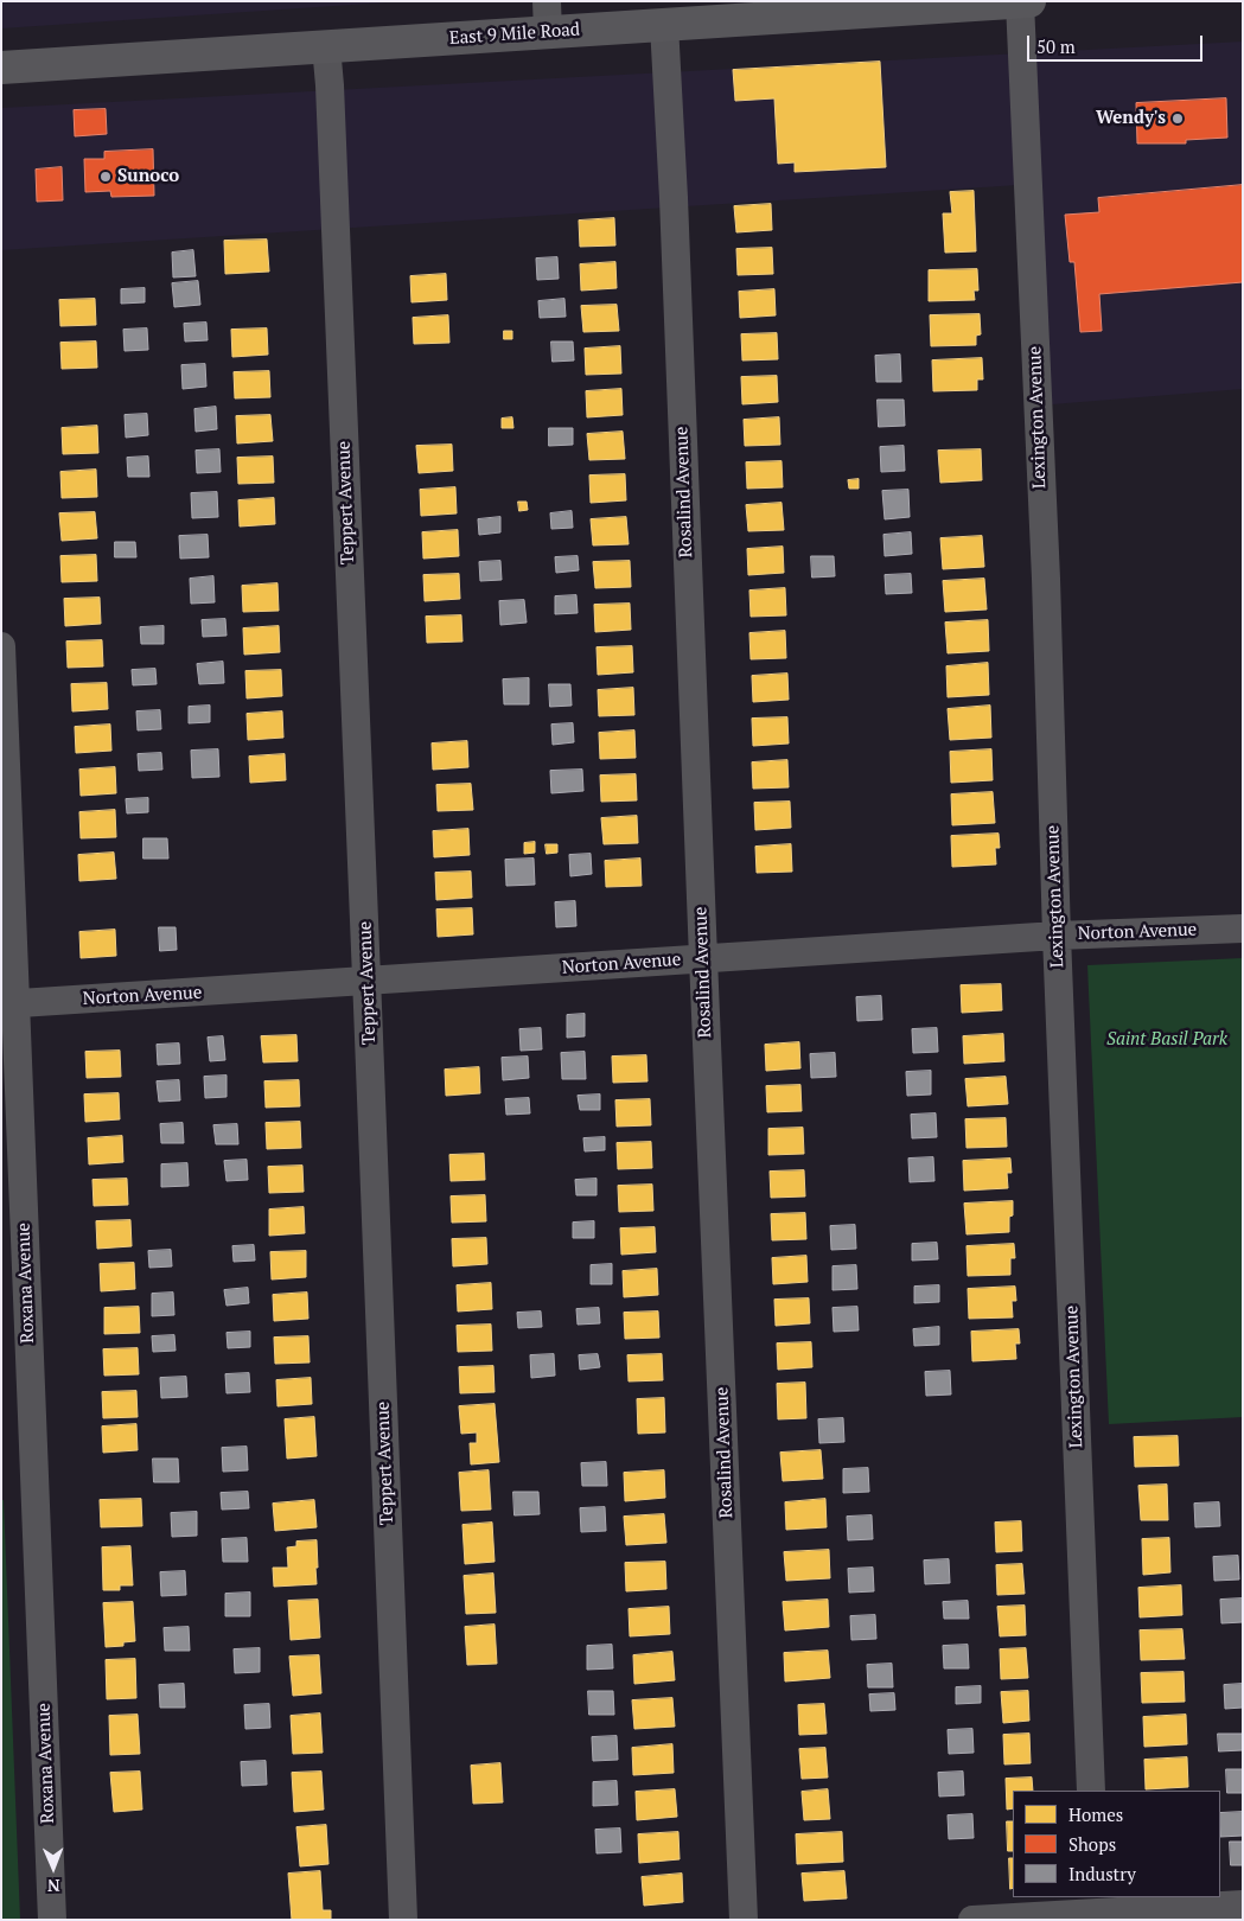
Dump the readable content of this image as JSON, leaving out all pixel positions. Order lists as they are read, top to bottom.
{
  "streets": {
    "main road": ["East 9 Mile Road"],
    "street": [
      "Lexington Avenue",
      "Rosalind Avenue",
      "Teppert Avenue",
      "Norton Avenue",
      "Roxana Avenue"
    ]
  },
  "crossings": [
    ["East 9 Mile Road", "Lexington Avenue"],
    ["East 9 Mile Road", "Rosalind Avenue"],
    ["East 9 Mile Road", "Teppert Avenue"],
    ["Lexington Avenue", "Norton Avenue"],
    ["Rosalind Avenue", "Norton Avenue"],
    ["Teppert Avenue", "Norton Avenue"],
    ["Norton Avenue", "Roxana Avenue"]
  ],
  "parks": ["Saint Basil Park"],
  "places": ["Wendy's", "Sunoco"],
  "legend": ["Homes", "Shops", "Industry"],
  "scale_bar": "50 m",
  "north": "bottom"
}
